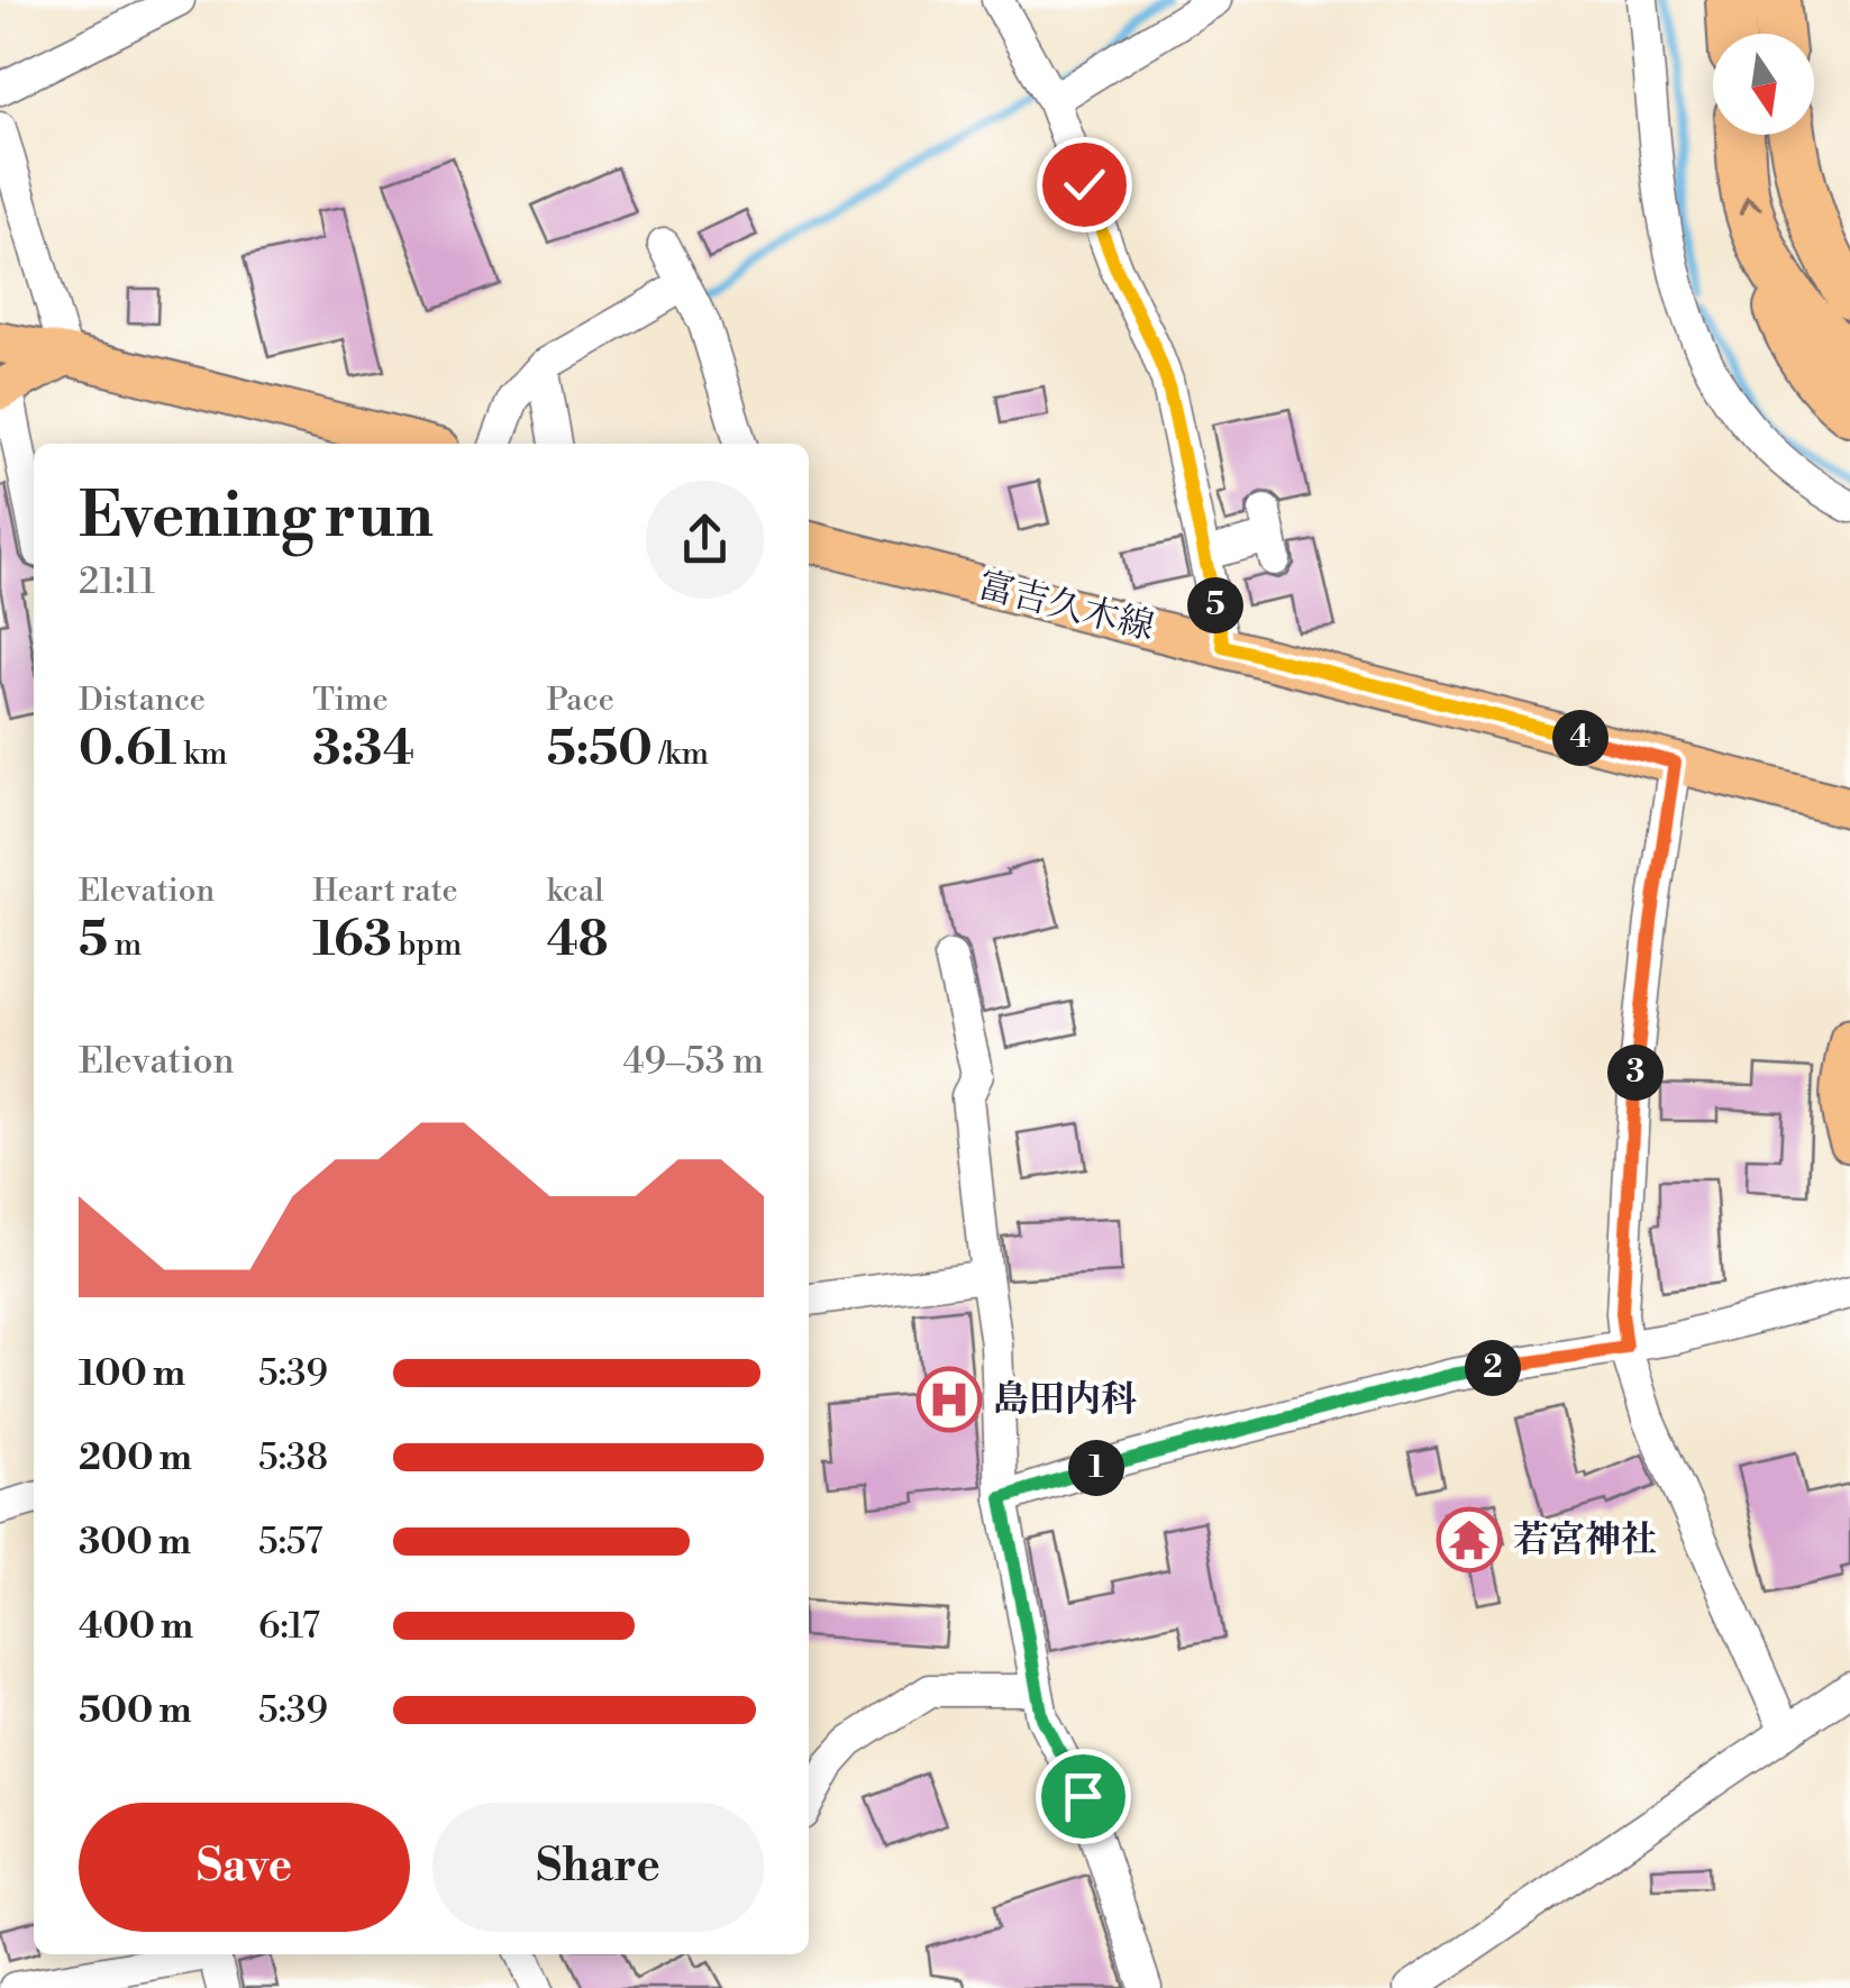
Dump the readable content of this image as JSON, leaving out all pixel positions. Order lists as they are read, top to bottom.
{
  "streets": {
    "main road": ["富吉久木線"]
  },
  "places": {
    "hospital": ["島田内科"],
    "temple": ["若宮神社"]
  },
  "north": "bottom",
  "page": {
    "heading": ["Evening run", "21:11"],
    "pins": [
      "5",
      "4",
      "3",
      "2",
      "1"
    ],
    "stats": [
      ["Distance", "0.61 km"],
      ["Time", "3:34"],
      ["Pace", "5:50 /km"],
      ["Elevation", "5 m"],
      ["Heart rate", "163 bpm"],
      ["kcal", "48"]
    ],
    "chart": ["Elevation", "49–53 m"],
    "list": [
      {
        "name": "100 m",
        "note": "5:39"
      },
      {
        "name": "200 m",
        "note": "5:38"
      },
      {
        "name": "300 m",
        "note": "5:57"
      },
      {
        "name": "400 m",
        "note": "6:17"
      },
      {
        "name": "500 m",
        "note": "5:39"
      }
    ],
    "buttons": ["Save", "Share"]
  }
}
